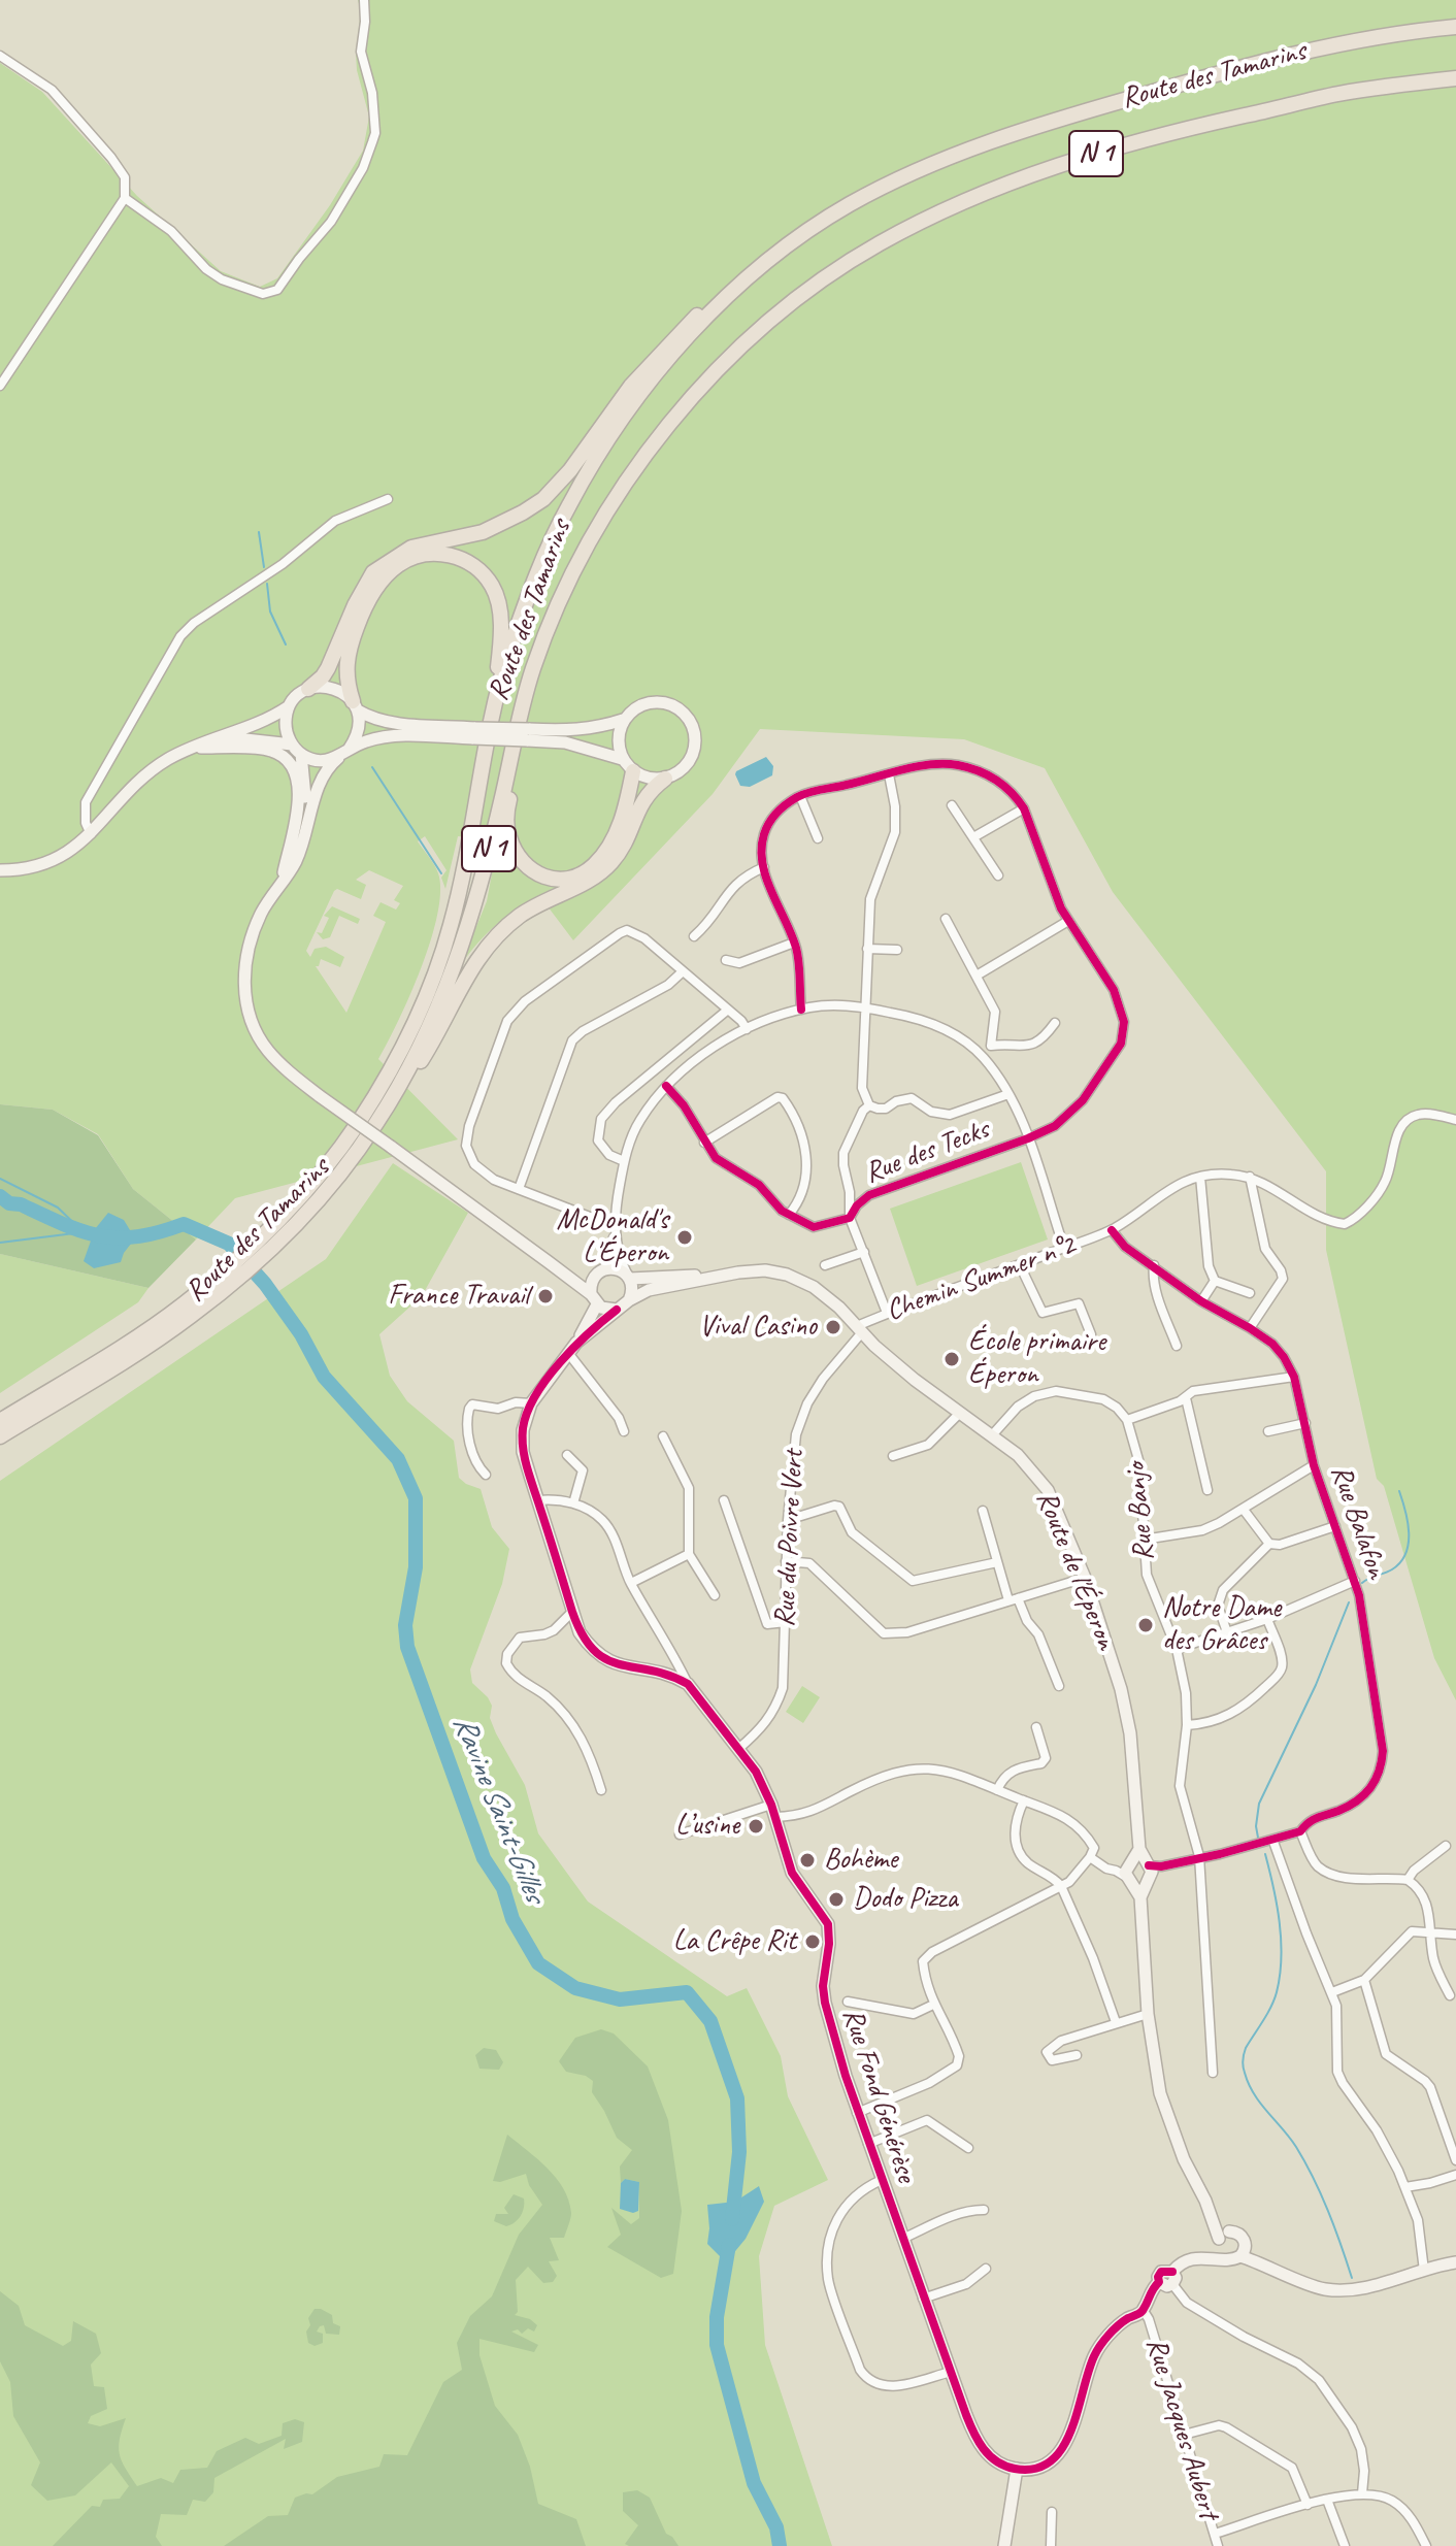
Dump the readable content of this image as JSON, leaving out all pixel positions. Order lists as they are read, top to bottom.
{
  "streets": {
    "highway": ["Route des Tamarins", "N 1"],
    "main road": ["Route de l'Éperon", "Rue Fond Générèse"],
    "street": [
      "Rue des Tecks",
      "Chemin Summer n°2",
      "Rue Banjo",
      "Rue Balafon",
      "Rue du Poivre Vert",
      "Rue Jacques Aubert"
    ]
  },
  "crossings": [
    ["Rue des Tecks", "Chemin Summer n°2"],
    ["Chemin Summer n°2", "Rue Balafon"],
    ["Chemin Summer n°2", "Rue du Poivre Vert"],
    ["Chemin Summer n°2", "Route de l'Éperon"],
    ["Rue Banjo", "Rue Balafon"],
    ["Rue Banjo", "Route de l'Éperon"],
    ["Rue Balafon", "Route de l'Éperon"],
    ["Rue du Poivre Vert", "Route de l'Éperon"],
    ["Rue du Poivre Vert", "Rue Fond Générèse"]
  ],
  "water": ["Ravine Saint-Gilles"],
  "places": [
    "McDonald's L'Éperon",
    "France Travail",
    "Vival Casino",
    "École primaire Éperon",
    "Notre Dame des Grâces",
    "L’usine",
    "Bohème",
    "Dodo Pizza",
    "La Crêpe Rit"
  ]
}
